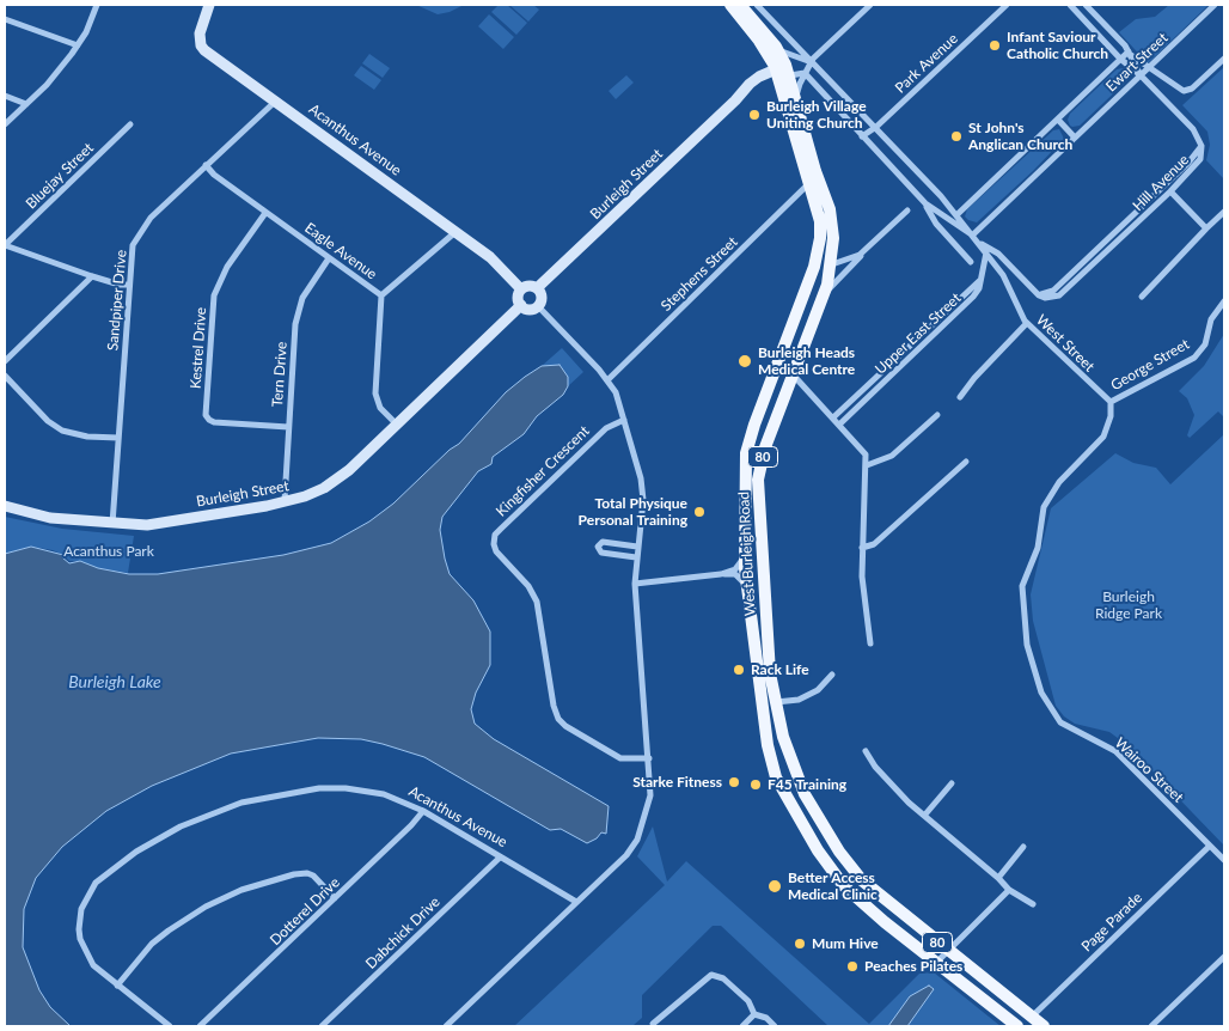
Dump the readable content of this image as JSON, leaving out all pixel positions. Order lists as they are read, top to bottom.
{
  "streets": {
    "main road": ["80", "West Burleigh Road"],
    "street": [
      "Ewart Street",
      "Park Avenue",
      "Acanthus Avenue",
      "Bluejay Street",
      "Hill Avenue",
      "Burleigh Street",
      "Eagle Avenue",
      "Stephens Street",
      "Sandpiper Drive",
      "Upper East Street",
      "West Street",
      "Kestrel Drive",
      "George Street",
      "Tern Drive",
      "Kingfisher Crescent",
      "Wairoo Street",
      "Dotterel Drive",
      "Page Parade",
      "Dabchick Drive"
    ]
  },
  "crossings": [
    ["Ewart Street", "West Street"],
    ["Park Avenue", "West Street"],
    ["Acanthus Avenue", "Burleigh Street"],
    ["Acanthus Avenue", "Sandpiper Drive"],
    ["Acanthus Avenue", "Dotterel Drive"],
    ["Acanthus Avenue", "Dabchick Drive"],
    ["Burleigh Street", "Eagle Avenue"],
    ["Burleigh Street", "Sandpiper Drive"],
    ["Burleigh Street", "Tern Drive"],
    ["Burleigh Street", "West Burleigh Road"],
    ["Eagle Avenue", "Sandpiper Drive"],
    ["Eagle Avenue", "Kestrel Drive"],
    ["Eagle Avenue", "Tern Drive"],
    ["Stephens Street", "West Burleigh Road"],
    ["Upper East Street", "West Street"],
    ["West Street", "George Street"],
    ["West Street", "West Burleigh Road"],
    ["Kestrel Drive", "Tern Drive"],
    ["George Street", "Wairoo Street"],
    ["West Burleigh Road", "Page Parade"],
    ["Wairoo Street", "Page Parade"]
  ],
  "water": ["Burleigh Lake"],
  "parks": ["Acanthus Park", "Burleigh Ridge Park"],
  "places": [
    "Infant Saviour Catholic Church",
    "Burleigh Village Uniting Church",
    "St John's Anglican Church",
    "Burleigh Heads Medical Centre",
    "Total Physique Personal Training",
    "Rack Life",
    "Starke Fitness",
    "F45 Training",
    "Better Access Medical Clinic",
    "Mum Hive",
    "Peaches Pilates"
  ]
}
